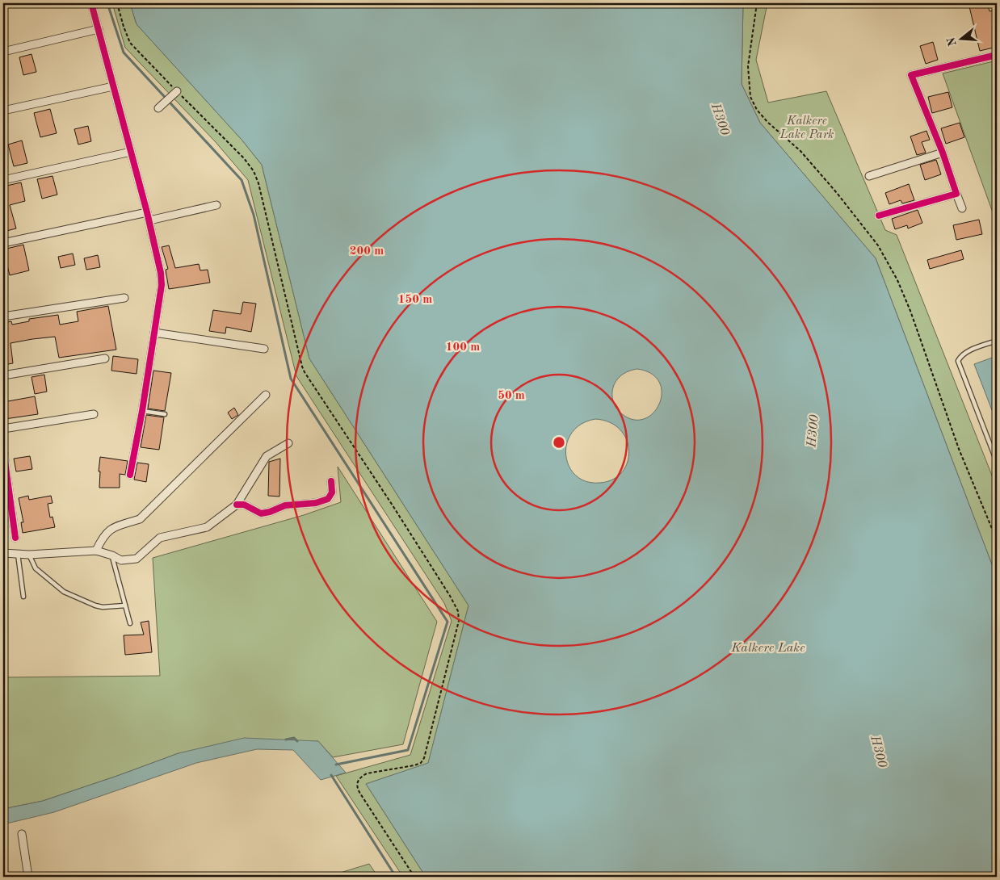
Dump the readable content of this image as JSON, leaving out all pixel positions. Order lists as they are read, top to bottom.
{
  "water": ["H300", "Kalkere Lake"],
  "parks": ["Kalkere Lake Park"],
  "north": "left",
  "rings": [
    "200 m",
    "150 m",
    "100 m",
    "50 m"
  ]
}
